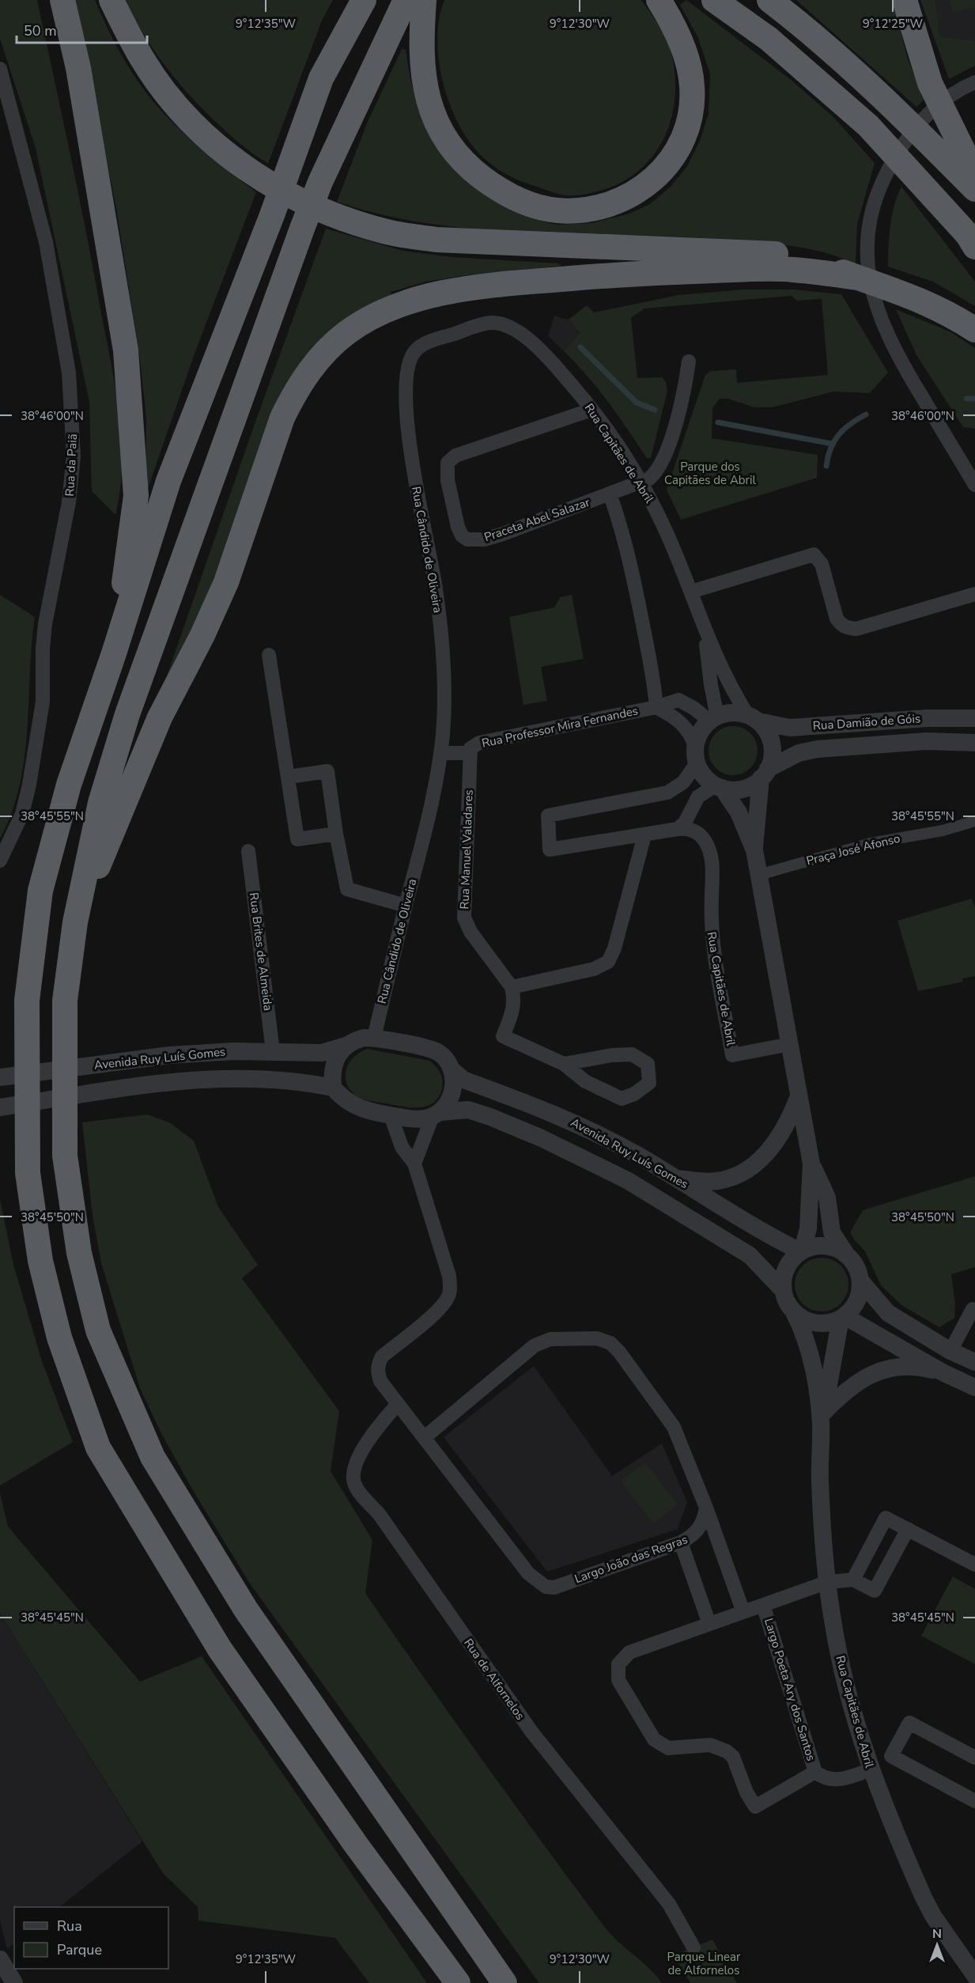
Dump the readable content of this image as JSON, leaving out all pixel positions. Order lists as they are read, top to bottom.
{
  "streets": {
    "street": [
      "Rua Capitães de Abril",
      "Rua da Paiã",
      "Praceta Abel Salazar",
      "Rua Cândido de Oliveira",
      "Rua Damião de Góis",
      "Rua Professor Mira Fernandes",
      "Rua Manuel Valadares",
      "Praça José Afonso",
      "Rua Brites de Almeida",
      "Avenida Ruy Luís Gomes",
      "Largo João das Regras",
      "Rua de Alfornelos",
      "Largo Poeta Ary dos Santos"
    ]
  },
  "crossings": [
    ["Rua Capitães de Abril", "Praceta Abel Salazar"],
    ["Rua Capitães de Abril", "Rua Cândido de Oliveira"],
    ["Rua Capitães de Abril", "Rua Damião de Góis"],
    ["Rua Capitães de Abril", "Rua Professor Mira Fernandes"],
    ["Rua Capitães de Abril", "Avenida Ruy Luís Gomes"],
    ["Rua Capitães de Abril", "Largo Poeta Ary dos Santos"],
    ["Rua Cândido de Oliveira", "Rua Professor Mira Fernandes"],
    ["Rua Cândido de Oliveira", "Avenida Ruy Luís Gomes"],
    ["Rua Damião de Góis", "Rua Professor Mira Fernandes"],
    ["Rua Professor Mira Fernandes", "Rua Manuel Valadares"],
    ["Rua Brites de Almeida", "Avenida Ruy Luís Gomes"]
  ],
  "parks": ["Parque dos Capitães de Abril", "Parque Linear de Alfornelos"],
  "legend": ["Rua", "Parque"],
  "scale_bar": "50 m",
  "north": "top",
  "coordinates": [
    "9°12'35\"W",
    "9°12'30\"W",
    "9°12'25\"W",
    "38°46'00\"N",
    "38°45'55\"N",
    "38°45'50\"N",
    "38°45'45\"N"
  ]
}
